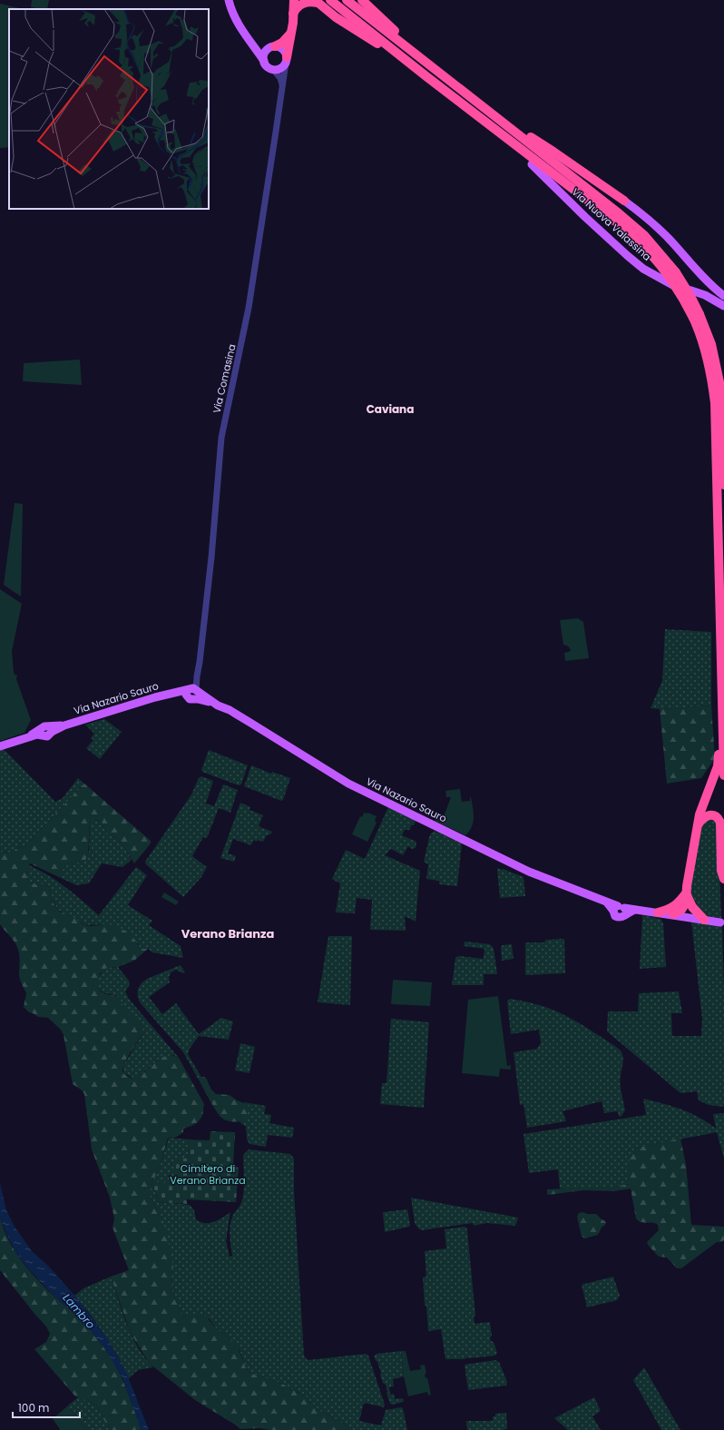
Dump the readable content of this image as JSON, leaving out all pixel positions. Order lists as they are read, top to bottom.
{
  "streets": {
    "main road": ["Via Nuova Valassina", "Via Nazario Sauro"],
    "street": ["Via Comasina"]
  },
  "crossings": [
    ["Via Comasina", "Via Nazario Sauro"]
  ],
  "districts": ["Caviana", "Verano Brianza"],
  "water": ["Lambro"],
  "parks": ["Cimitero di Verano Brianza"],
  "scale_bar": "100 m"
}
